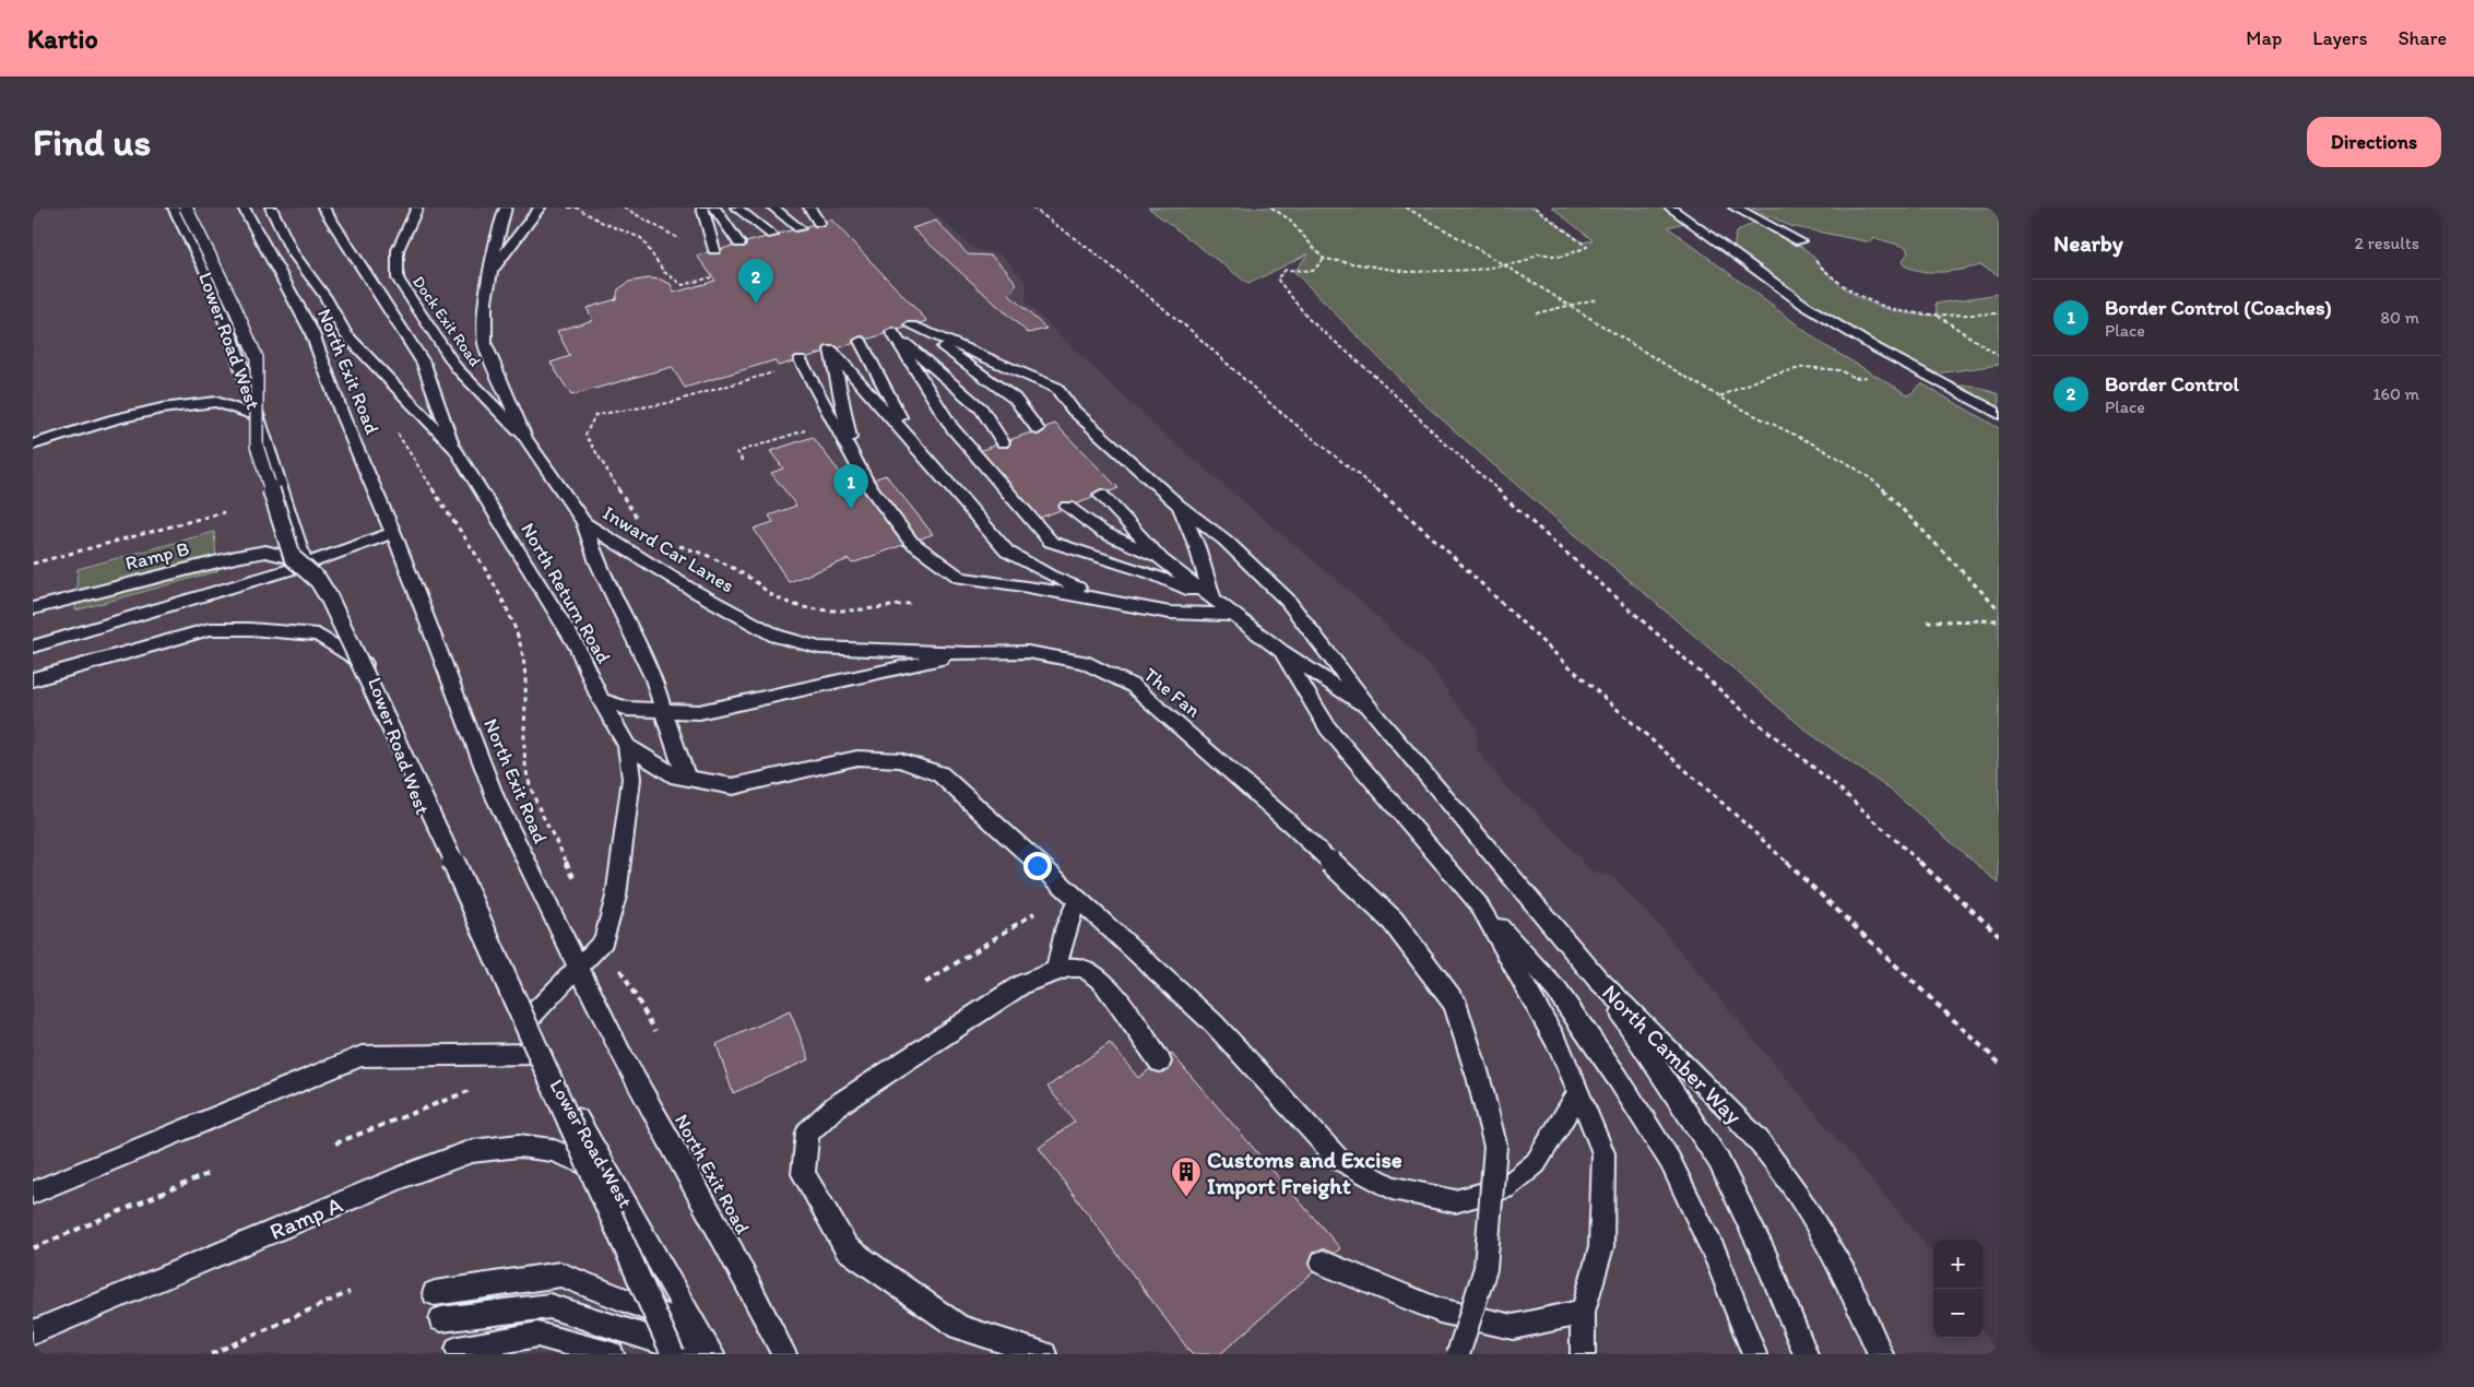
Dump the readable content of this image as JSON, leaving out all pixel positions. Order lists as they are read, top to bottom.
{
  "streets": {
    "lane": [
      "Dock Exit Road",
      "Lower Road West",
      "North Exit Road",
      "Inward Car Lanes",
      "Ramp B",
      "North Return Road",
      "The Fan",
      "North Camber Way",
      "Ramp A"
    ]
  },
  "crossings": [
    ["Dock Exit Road", "Inward Car Lanes"],
    ["Lower Road West", "Ramp B"],
    ["Inward Car Lanes", "The Fan"]
  ],
  "places": {
    "building": ["Customs and Excise Import Freight"]
  },
  "page": {
    "header": "Kartio",
    "nav": ["Map", "Layers", "Share"],
    "buttons": "Directions",
    "title": "Find us",
    "heading": ["Nearby", "2 results"],
    "pins": ["2", "1"],
    "list": [
      {
        "mark": "1",
        "name": "Border Control (Coaches)",
        "note": "Place",
        "value": "80 m"
      },
      {
        "mark": "2",
        "name": "Border Control",
        "note": "Place",
        "value": "160 m"
      }
    ],
    "map_buttons": ["+", "−"]
  }
}
